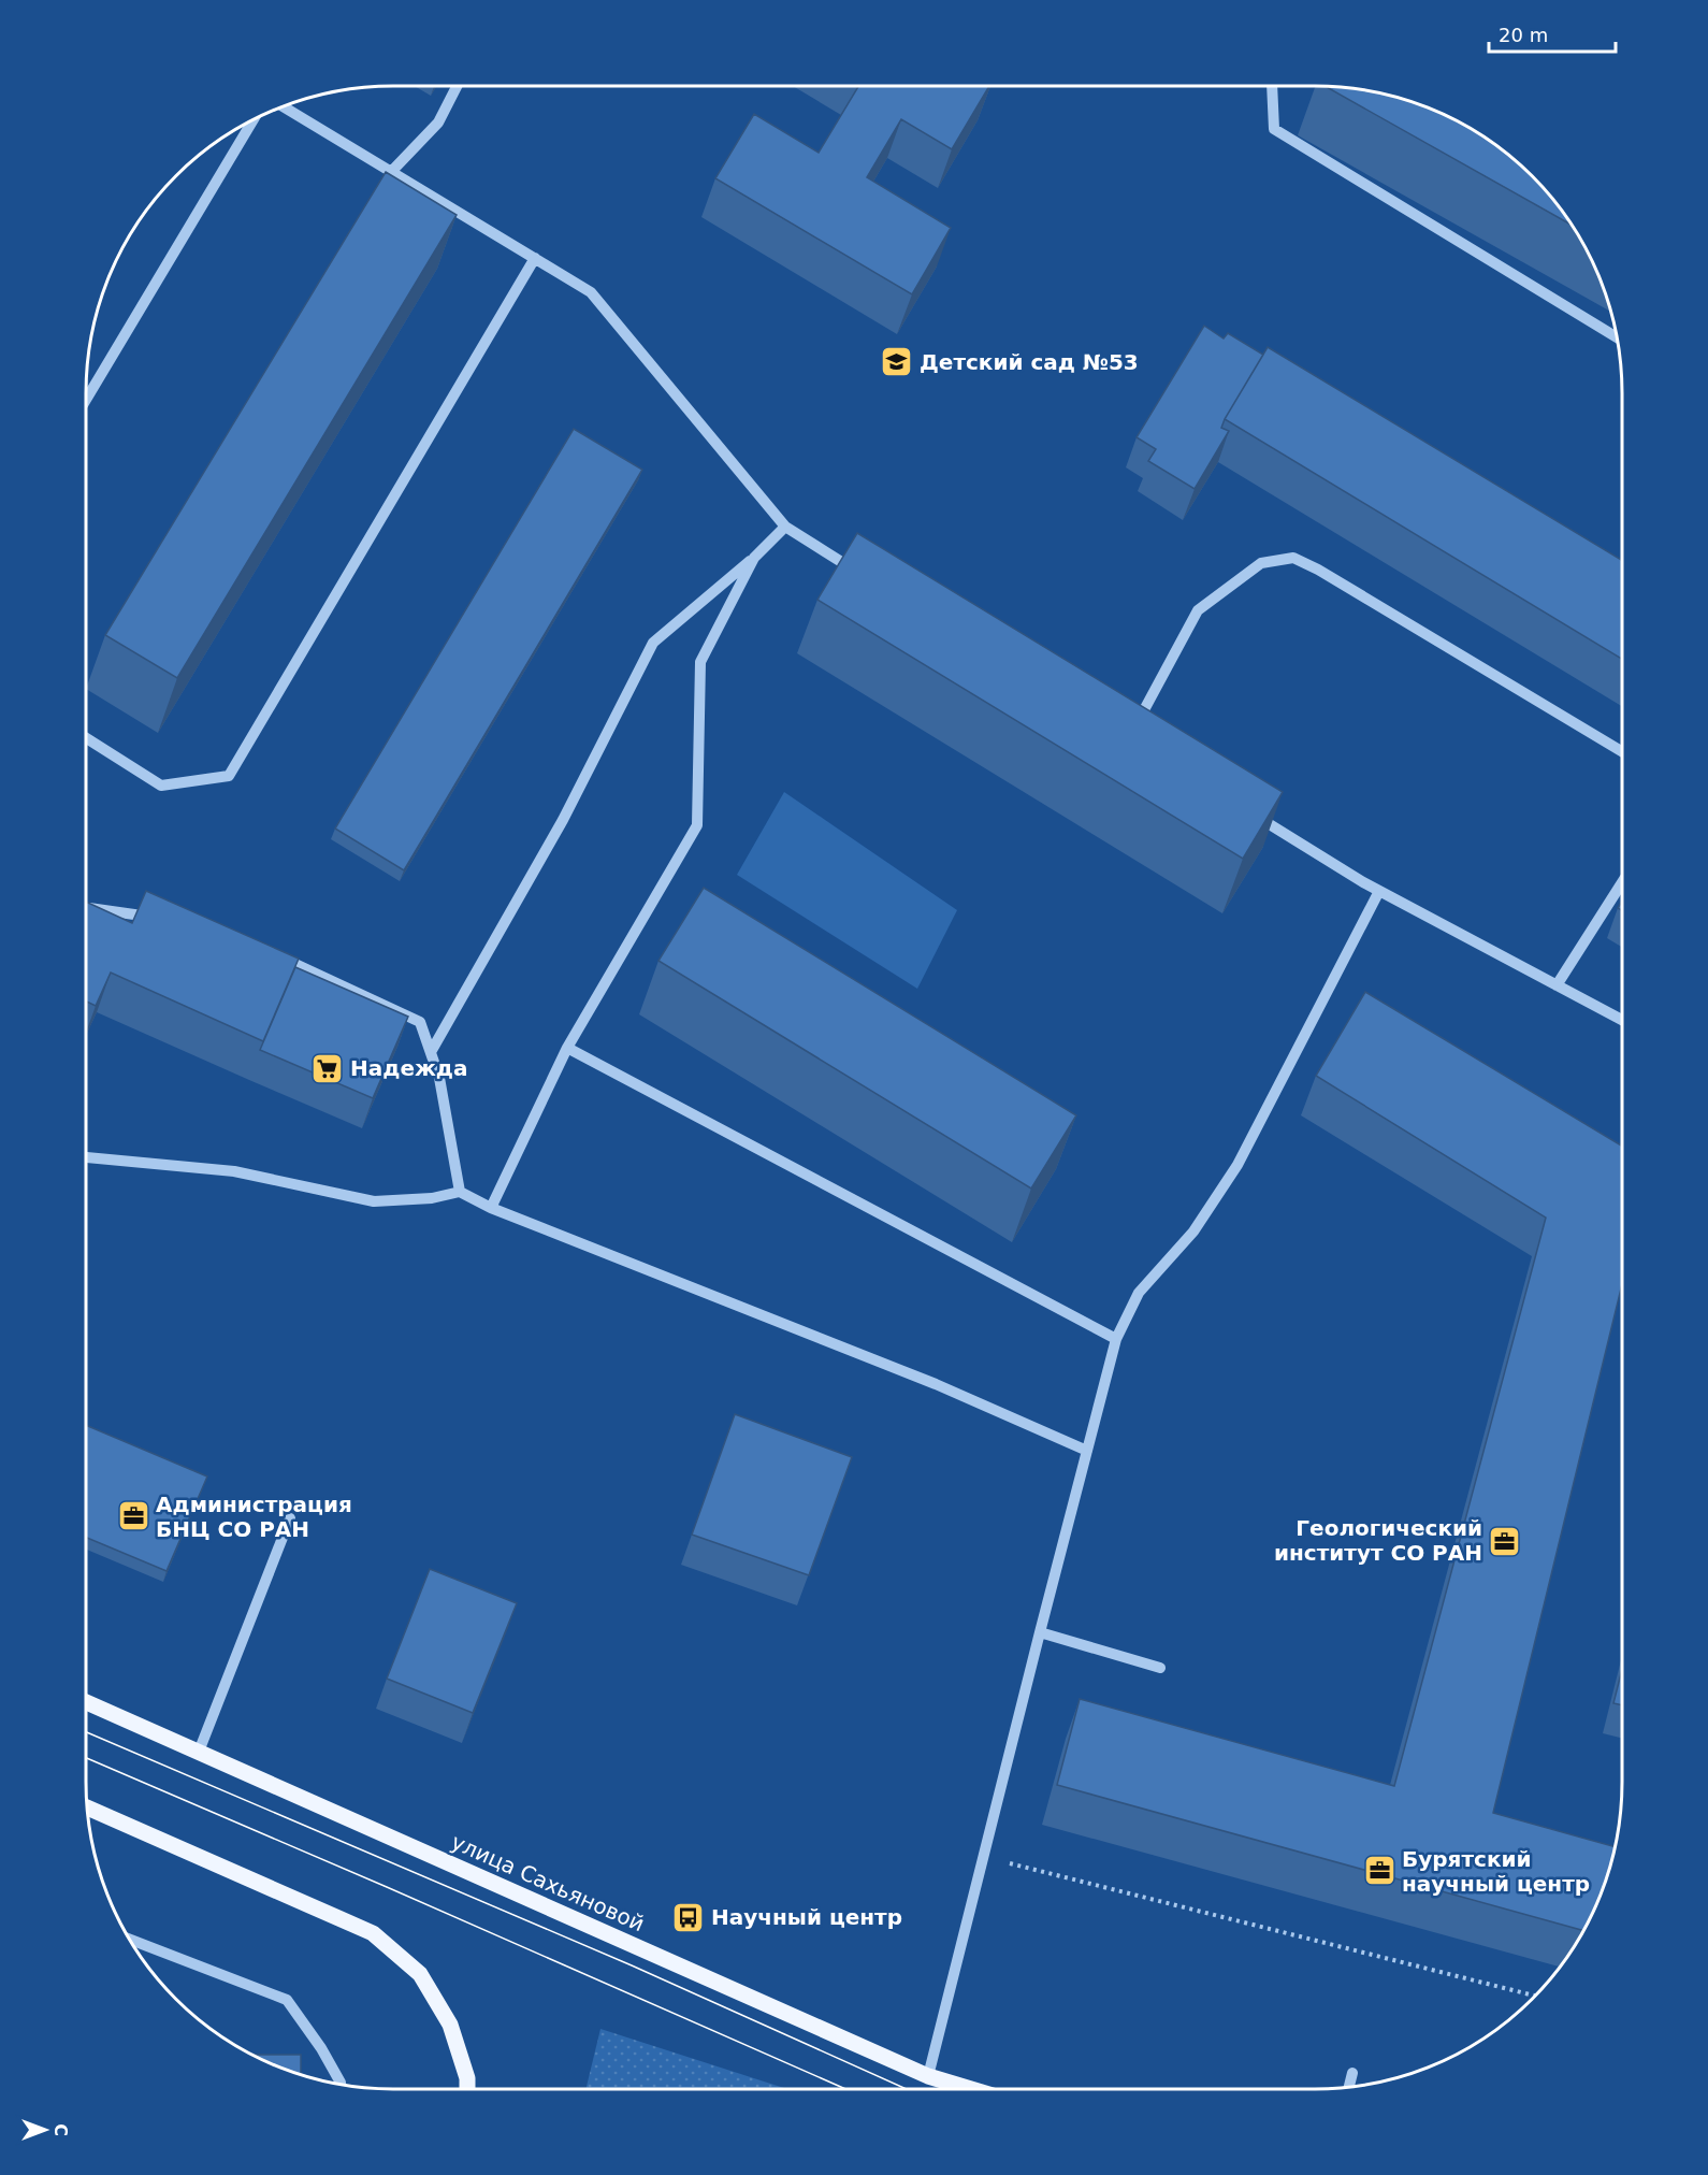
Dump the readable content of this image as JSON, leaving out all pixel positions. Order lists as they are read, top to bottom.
{
  "streets": {
    "main road": ["улица Сахьяновой"]
  },
  "places": {
    "school or university": ["Детский сад №53"],
    "supermarket": ["Надежда"],
    "office": ["Администрация БНЦ СО РАН", "Геологический институт СО РАН", "Бурятский научный центр"],
    "bus stop": ["Научный центр"]
  },
  "scale_bar": "20 m",
  "north": "right"
}
